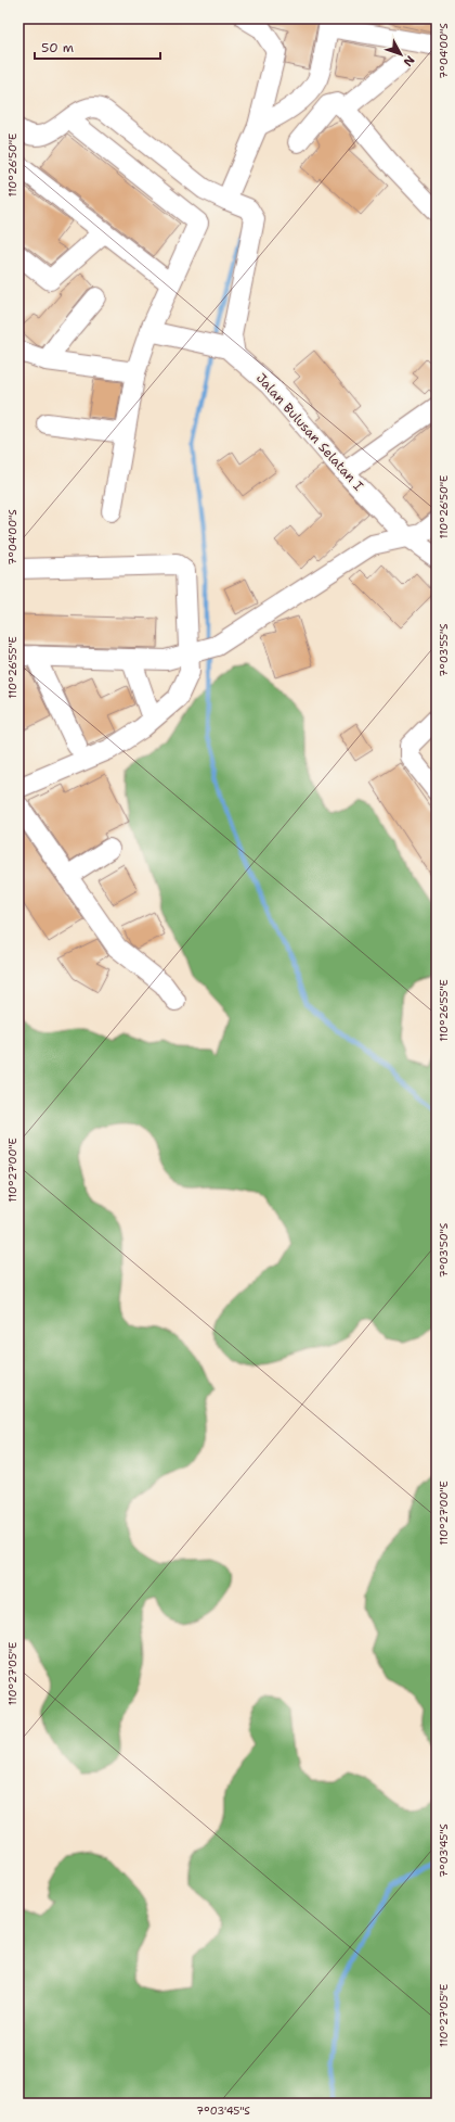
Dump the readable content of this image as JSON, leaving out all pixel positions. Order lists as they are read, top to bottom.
{
  "streets": {
    "street": ["Jalan Bulusan Selatan I"]
  },
  "scale_bar": "50 m",
  "north": "bottom right",
  "coordinates": [
    "7°04'00\"S",
    "110°26'50\"E",
    "7°03'55\"S",
    "110°26'55\"E",
    "110°27'00\"E",
    "7°03'50\"S",
    "110°27'05\"E",
    "7°03'45\"S"
  ]
}
